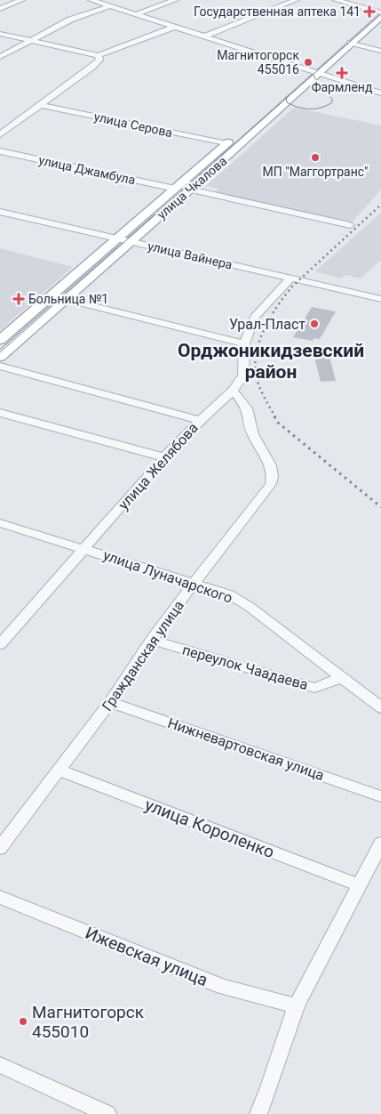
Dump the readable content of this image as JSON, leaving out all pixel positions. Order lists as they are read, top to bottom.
{
  "streets": {
    "main road": ["улица Чкалова"],
    "street": [
      "улица Серова",
      "улица Джамбула",
      "улица Вайнера",
      "улица Желябова",
      "улица Луначарского",
      "Гражданская улица",
      "переулок Чаадаева",
      "Нижневартовская улица",
      "улица Короленко",
      "Ижевская улица"
    ]
  },
  "crossings": [
    ["улица Серова", "улица Чкалова"],
    ["улица Джамбула", "улица Чкалова"],
    ["улица Чкалова", "улица Вайнера"],
    ["улица Вайнера", "улица Желябова"],
    ["улица Желябова", "улица Луначарского"],
    ["улица Желябова", "Гражданская улица"],
    ["улица Луначарского", "Гражданская улица"],
    ["улица Луначарского", "переулок Чаадаева"],
    ["Гражданская улица", "переулок Чаадаева"],
    ["Гражданская улица", "Нижневартовская улица"],
    ["Гражданская улица", "улица Короленко"]
  ],
  "districts": ["Орджоникидзевский район"],
  "places": {
    "health": ["Государственная аптека 141", "Фармленд", "Больница №1"],
    "other": [
      "Магнитогорск 455016",
      "МП \"Маггортранс\"",
      "Урал-Пласт",
      "Магнитогорск 455010"
    ]
  }
}
